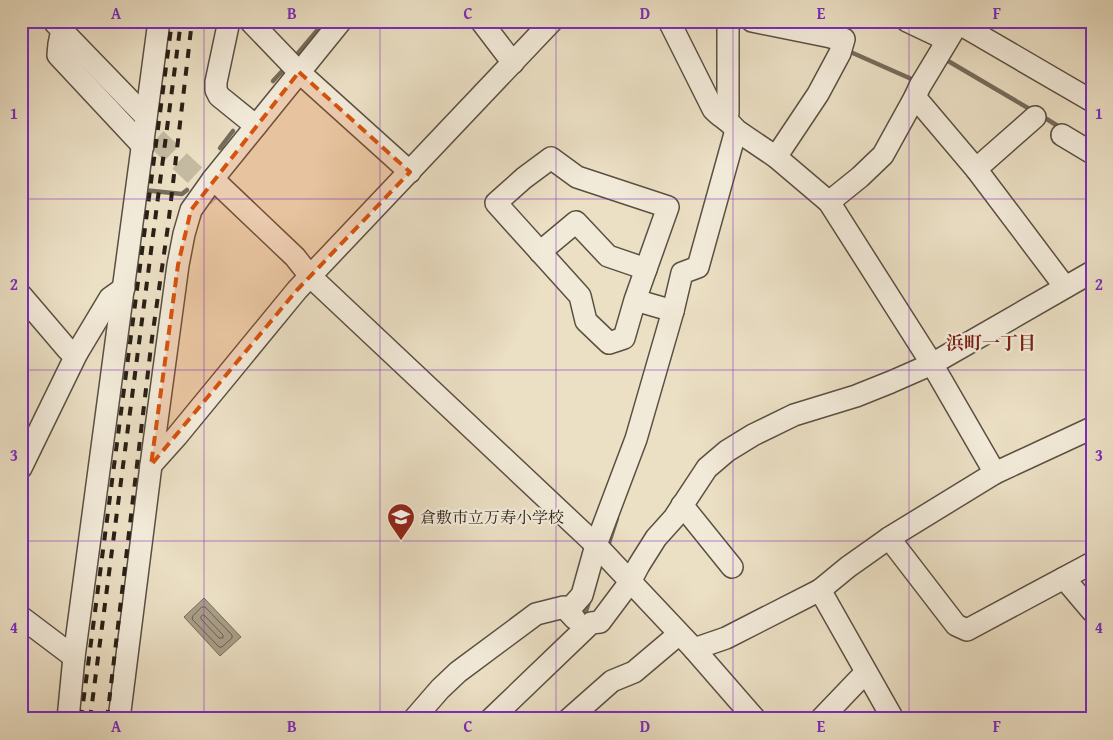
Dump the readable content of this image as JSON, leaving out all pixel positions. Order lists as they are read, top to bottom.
{
  "districts": ["浜町一丁目"],
  "places": {
    "school or university": ["倉敷市立万寿小学校"]
  },
  "grid": {
    "columns": [
      "A",
      "B",
      "C",
      "D",
      "E",
      "F"
    ],
    "rows": [
      "1",
      "2",
      "3",
      "4"
    ]
  }
}
